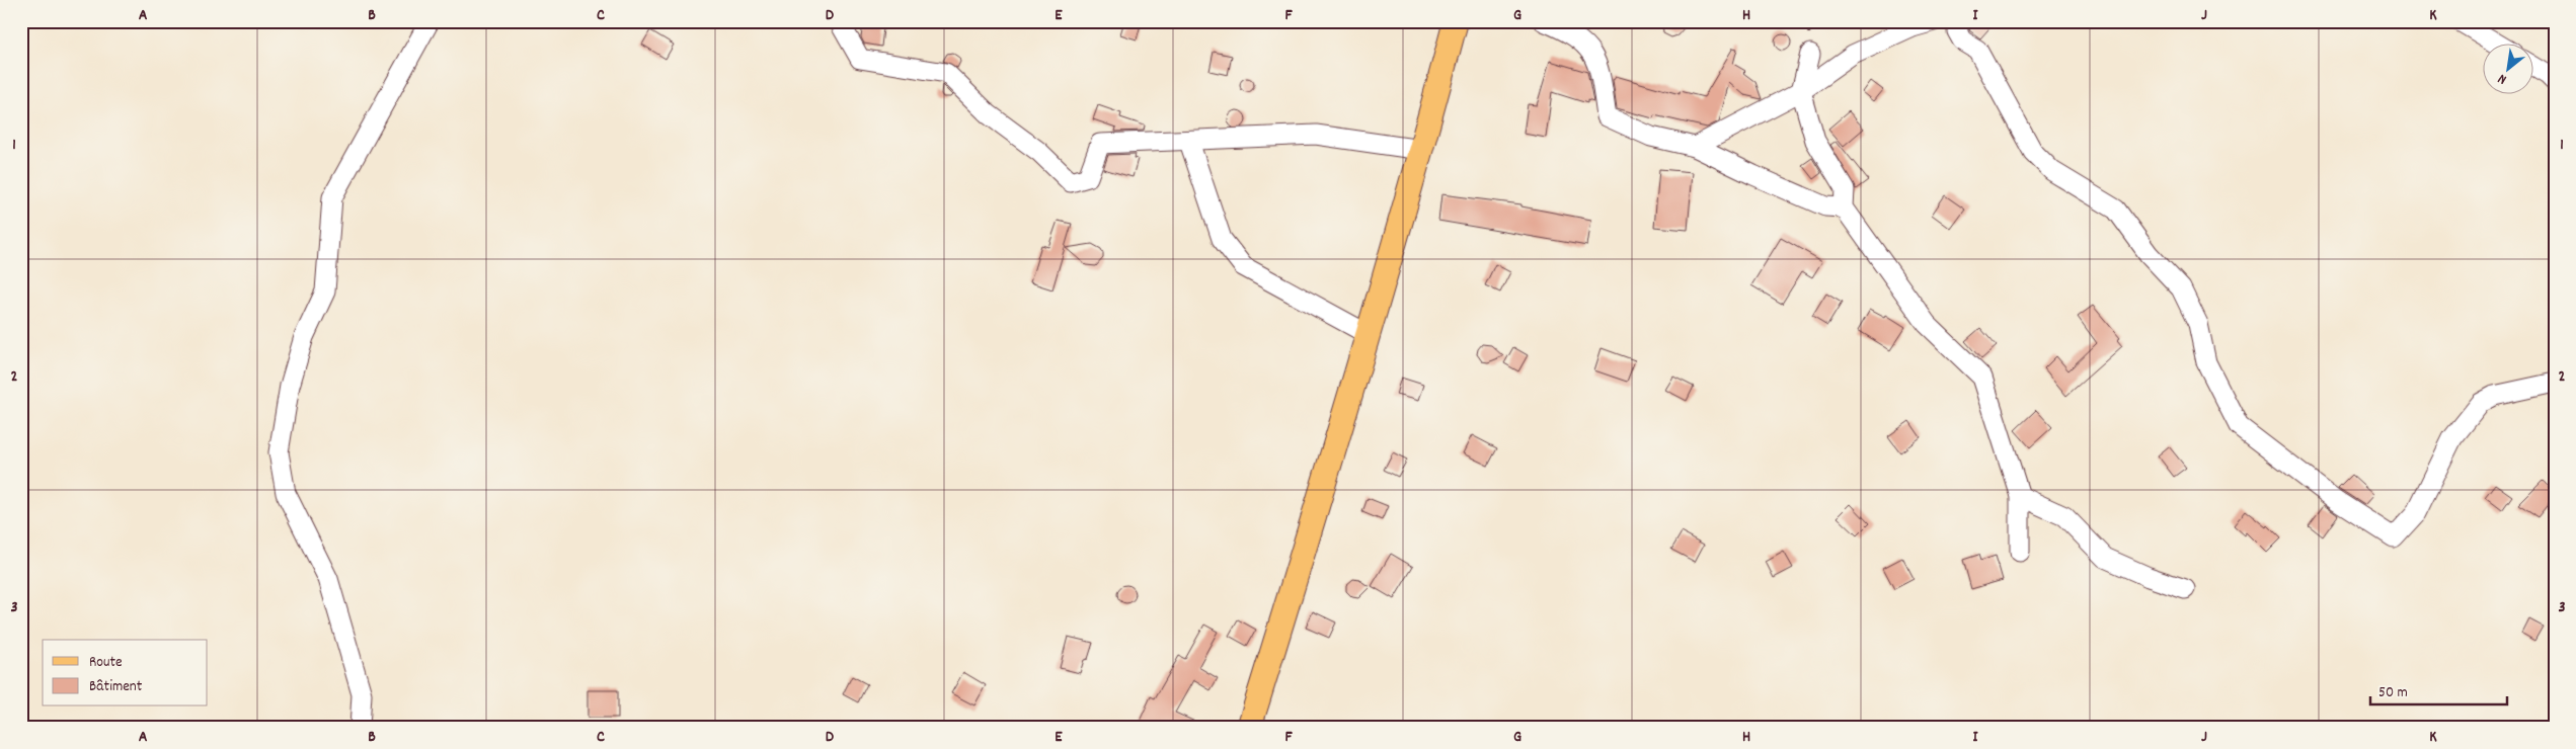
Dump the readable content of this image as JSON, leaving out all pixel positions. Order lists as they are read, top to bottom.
{
  "legend": ["Route", "Bâtiment"],
  "scale_bar": "50 m",
  "north": "bottom left",
  "grid": {
    "columns": [
      "A",
      "B",
      "C",
      "D",
      "E",
      "F",
      "G",
      "H",
      "I",
      "J",
      "K"
    ],
    "rows": ["1", "2", "3"]
  }
}
